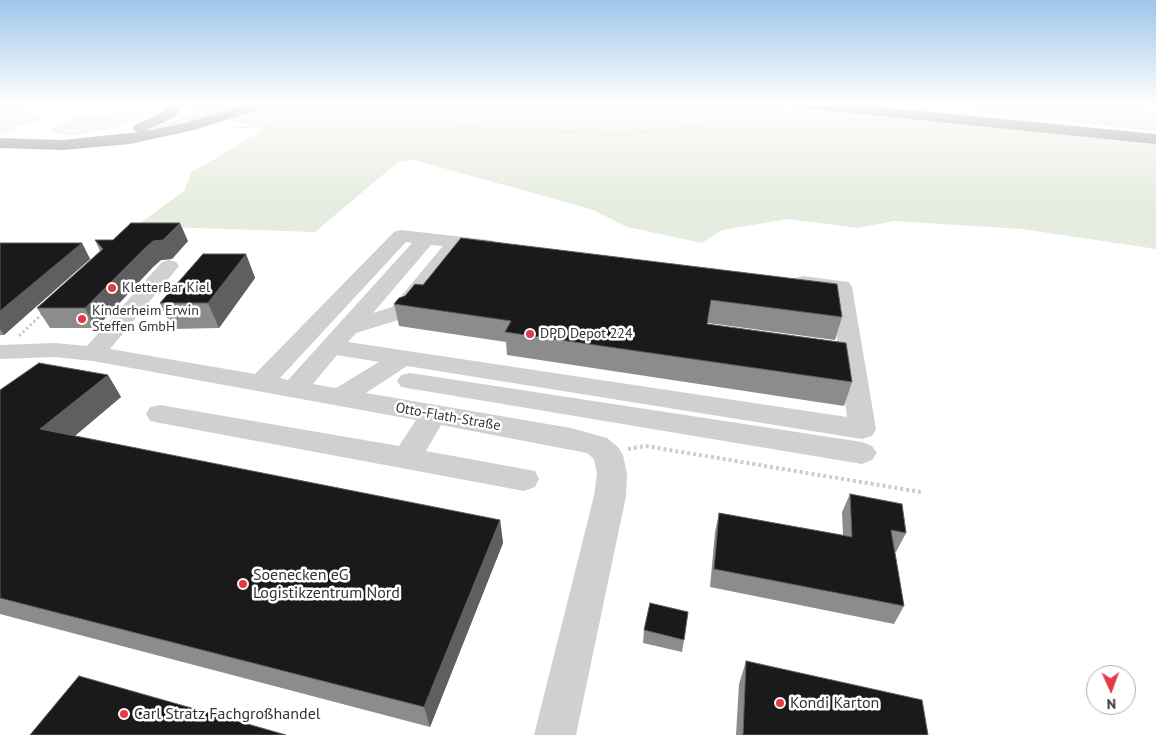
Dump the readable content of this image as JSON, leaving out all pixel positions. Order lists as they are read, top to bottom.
{
  "streets": {
    "street": ["Otto-Flath-Straße"]
  },
  "places": [
    "KletterBar Kiel",
    "Kinderheim Erwin Steffen GmbH",
    "DPD Depot 224",
    "Soenecken eG Logistikzentrum Nord",
    "Kondi Karton",
    "Carl Stratz Fachgroßhandel"
  ],
  "north": "bottom"
}
